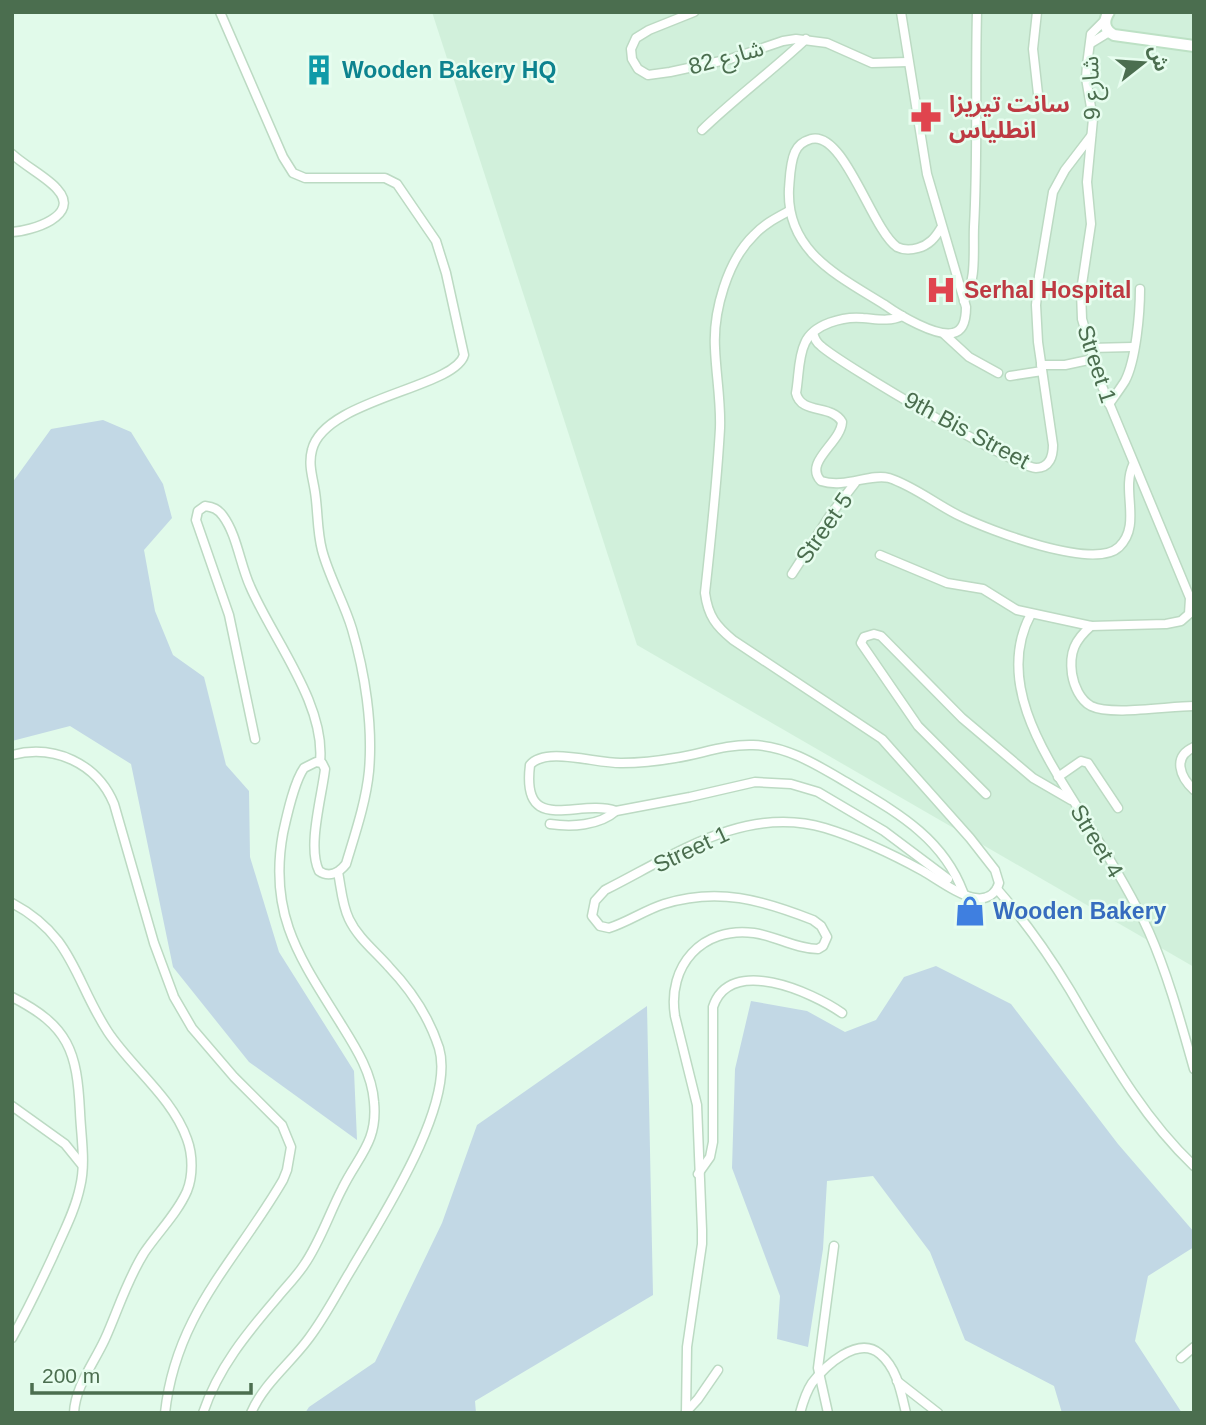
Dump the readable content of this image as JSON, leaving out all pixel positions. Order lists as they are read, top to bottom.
{
  "streets": {
    "street": [
      "شارع 82",
      "شارع 9",
      "Street 1",
      "9th Bis Street",
      "Street 5",
      "Street 4"
    ]
  },
  "crossings": [
    ["شارع 9", "Street 1"],
    ["شارع 9", "9th Bis Street"],
    ["Street 1", "9th Bis Street"],
    ["Street 1", "Street 5"]
  ],
  "places": {
    "building": ["Wooden Bakery HQ"],
    "pharmacy": ["سانت تيريزا انطلياس"],
    "hospital": ["Serhal Hospital"],
    "shop": ["Wooden Bakery"]
  },
  "scale_bar": "200 m",
  "north": "right"
}
